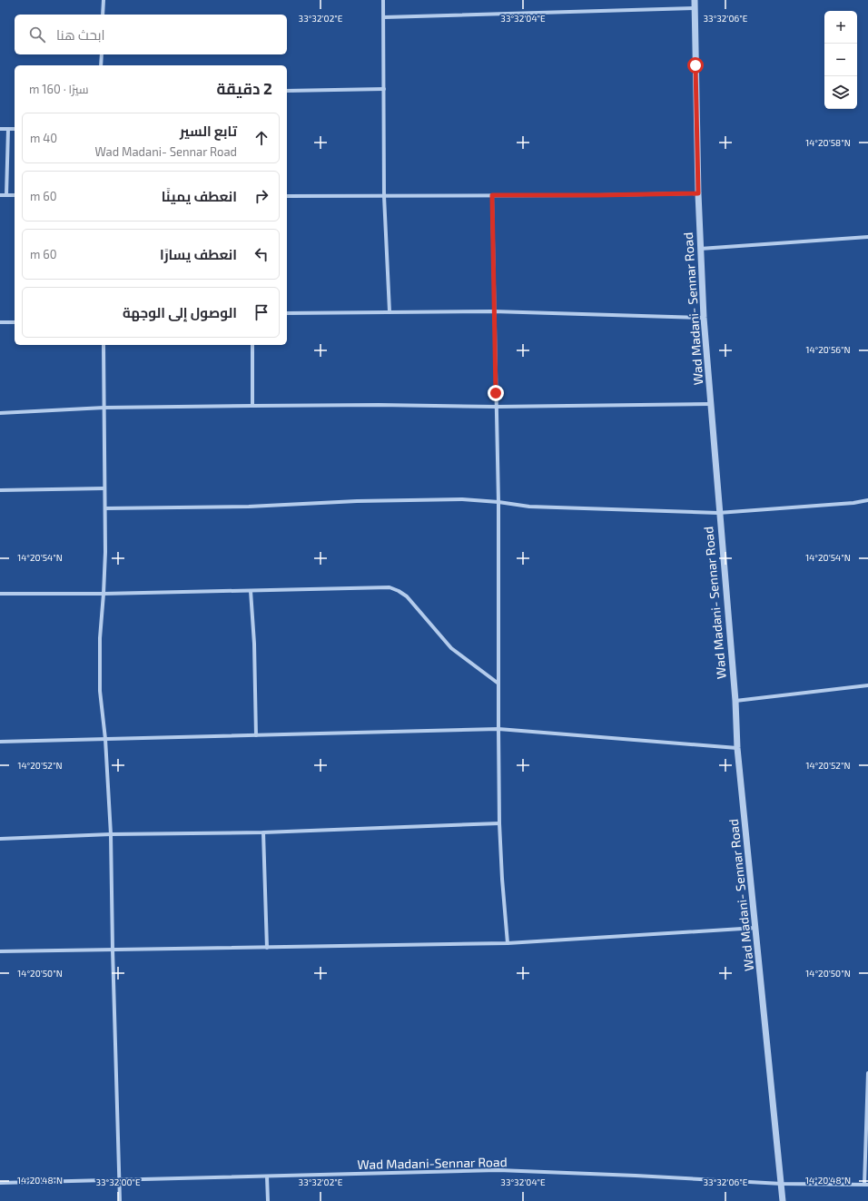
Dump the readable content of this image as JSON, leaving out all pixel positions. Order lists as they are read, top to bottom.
{
  "streets": {
    "street": ["Wad Madani- Sennar Road", "Wad Madani-Sennar Road"]
  },
  "crossings": [
    ["Wad Madani- Sennar Road", "Wad Madani-Sennar Road"]
  ],
  "page": {
    "map_buttons": ["+", "−"],
    "search": "ابحث هنا",
    "heading": ["2 دقيقة", "سيرًا · 160 m"],
    "list": [
      ["تابع السير", "Wad Madani- Sennar Road", "40 m"],
      ["انعطف يمينًا", "60 m"],
      ["انعطف يسارًا", "60 m"],
      "الوصول إلى الوجهة"
    ]
  },
  "coordinates": [
    "33°32'02\"E",
    "33°32'04\"E",
    "33°32'06\"E",
    "14°20'58\"N",
    "14°20'56\"N",
    "14°20'54\"N",
    "14°20'52\"N",
    "14°20'50\"N",
    "14°20'48\"N",
    "33°32'00\"E"
  ]
}
